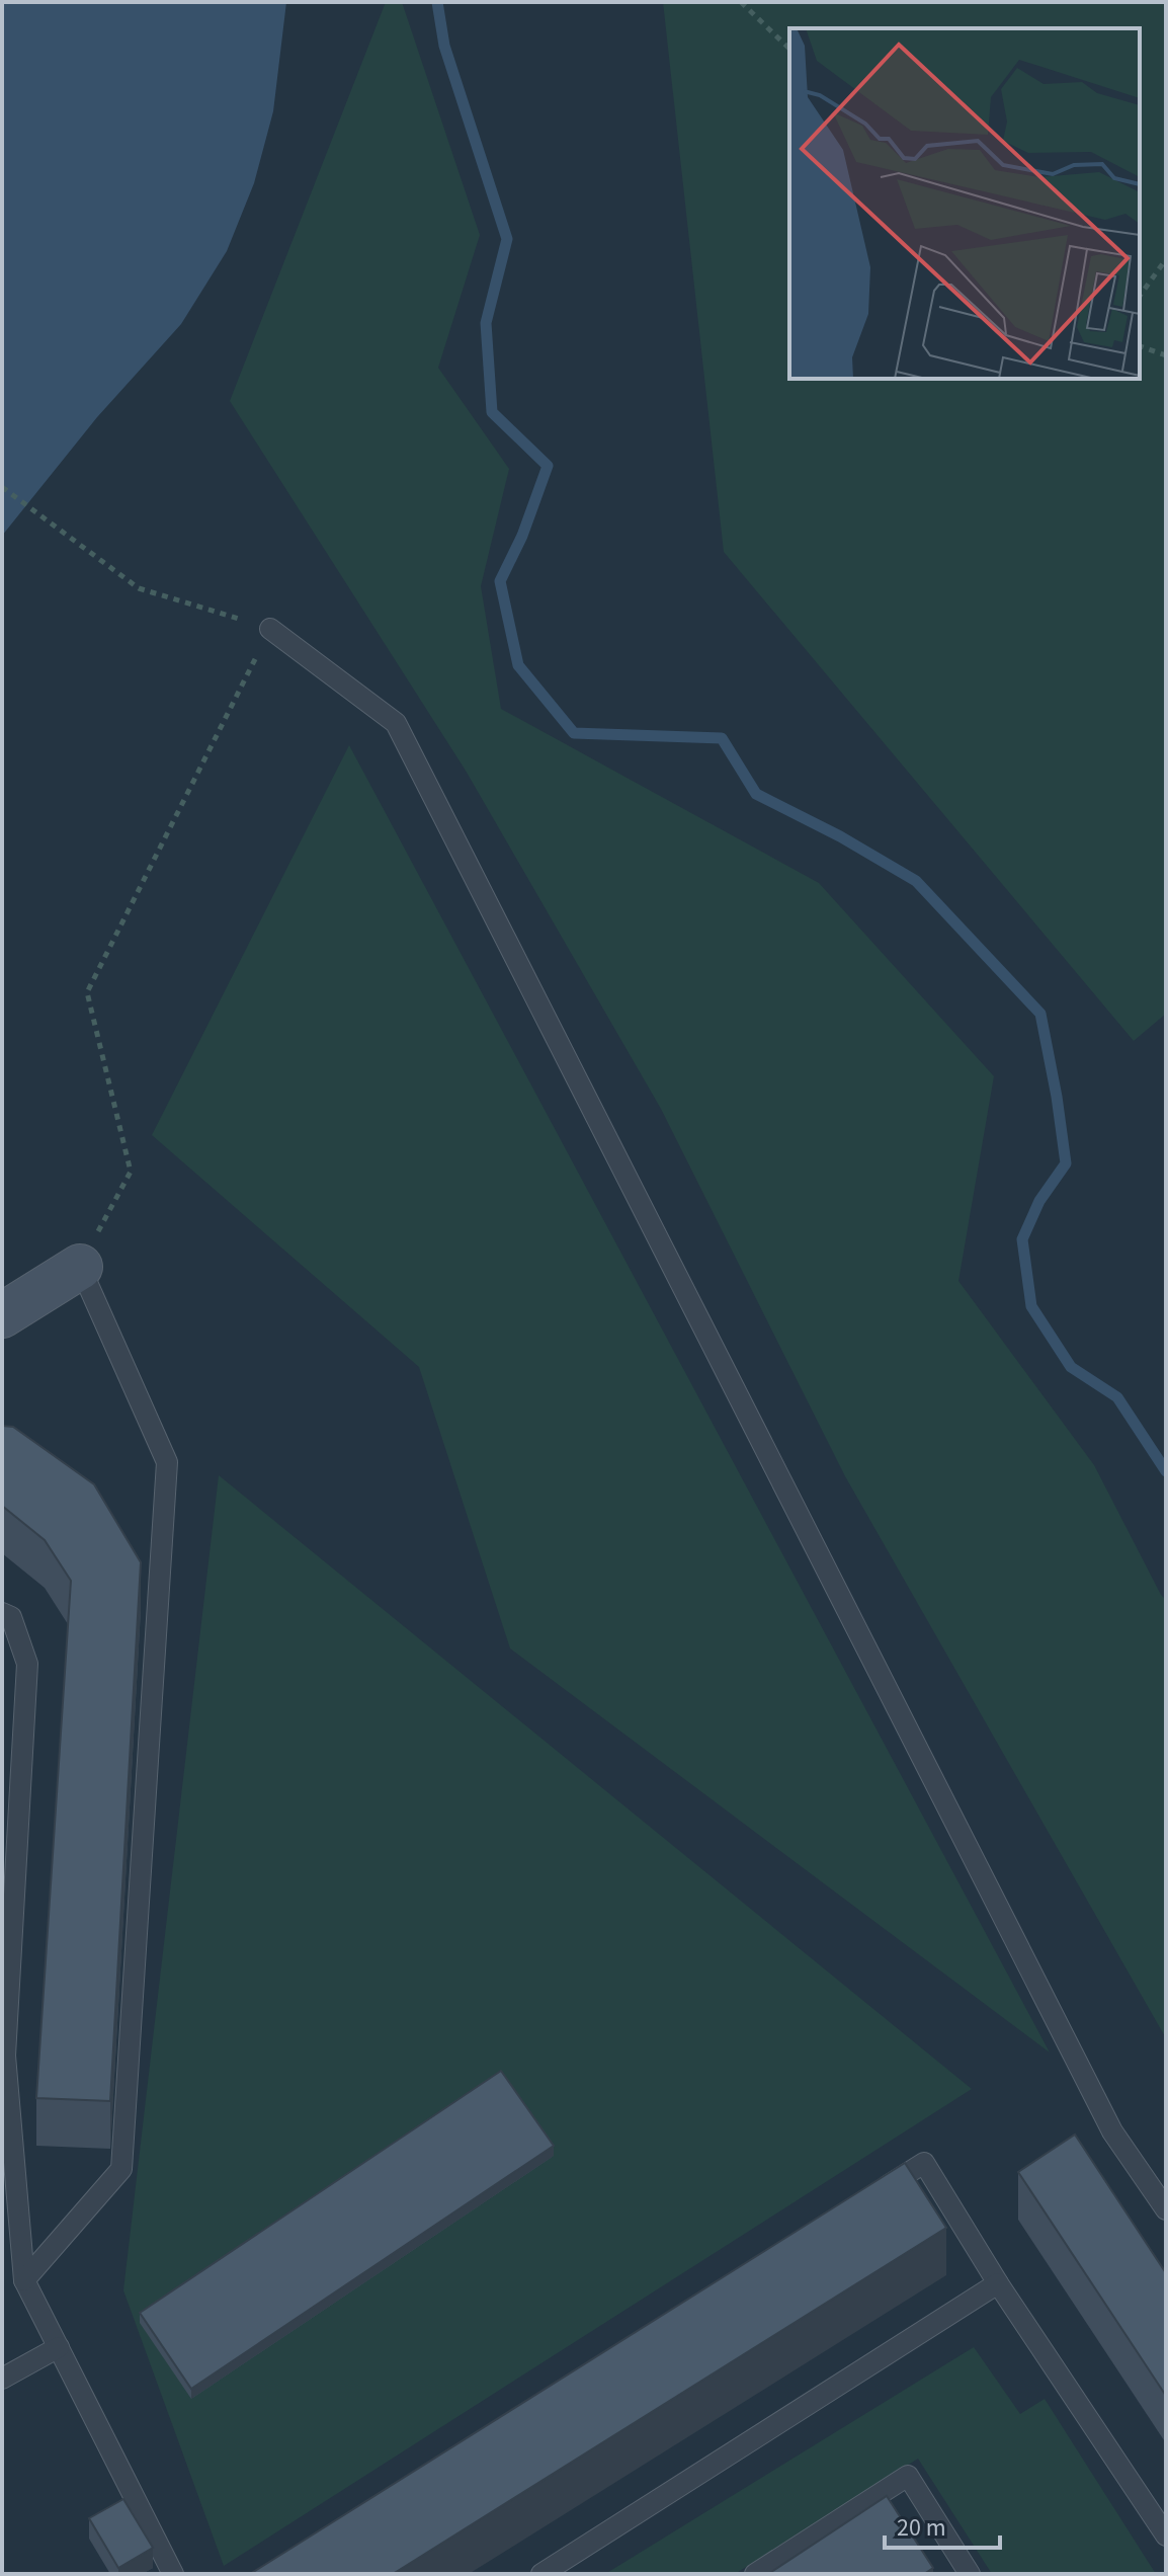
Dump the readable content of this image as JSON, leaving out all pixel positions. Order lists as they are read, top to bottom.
{
  "scale_bar": "20 m"
}
